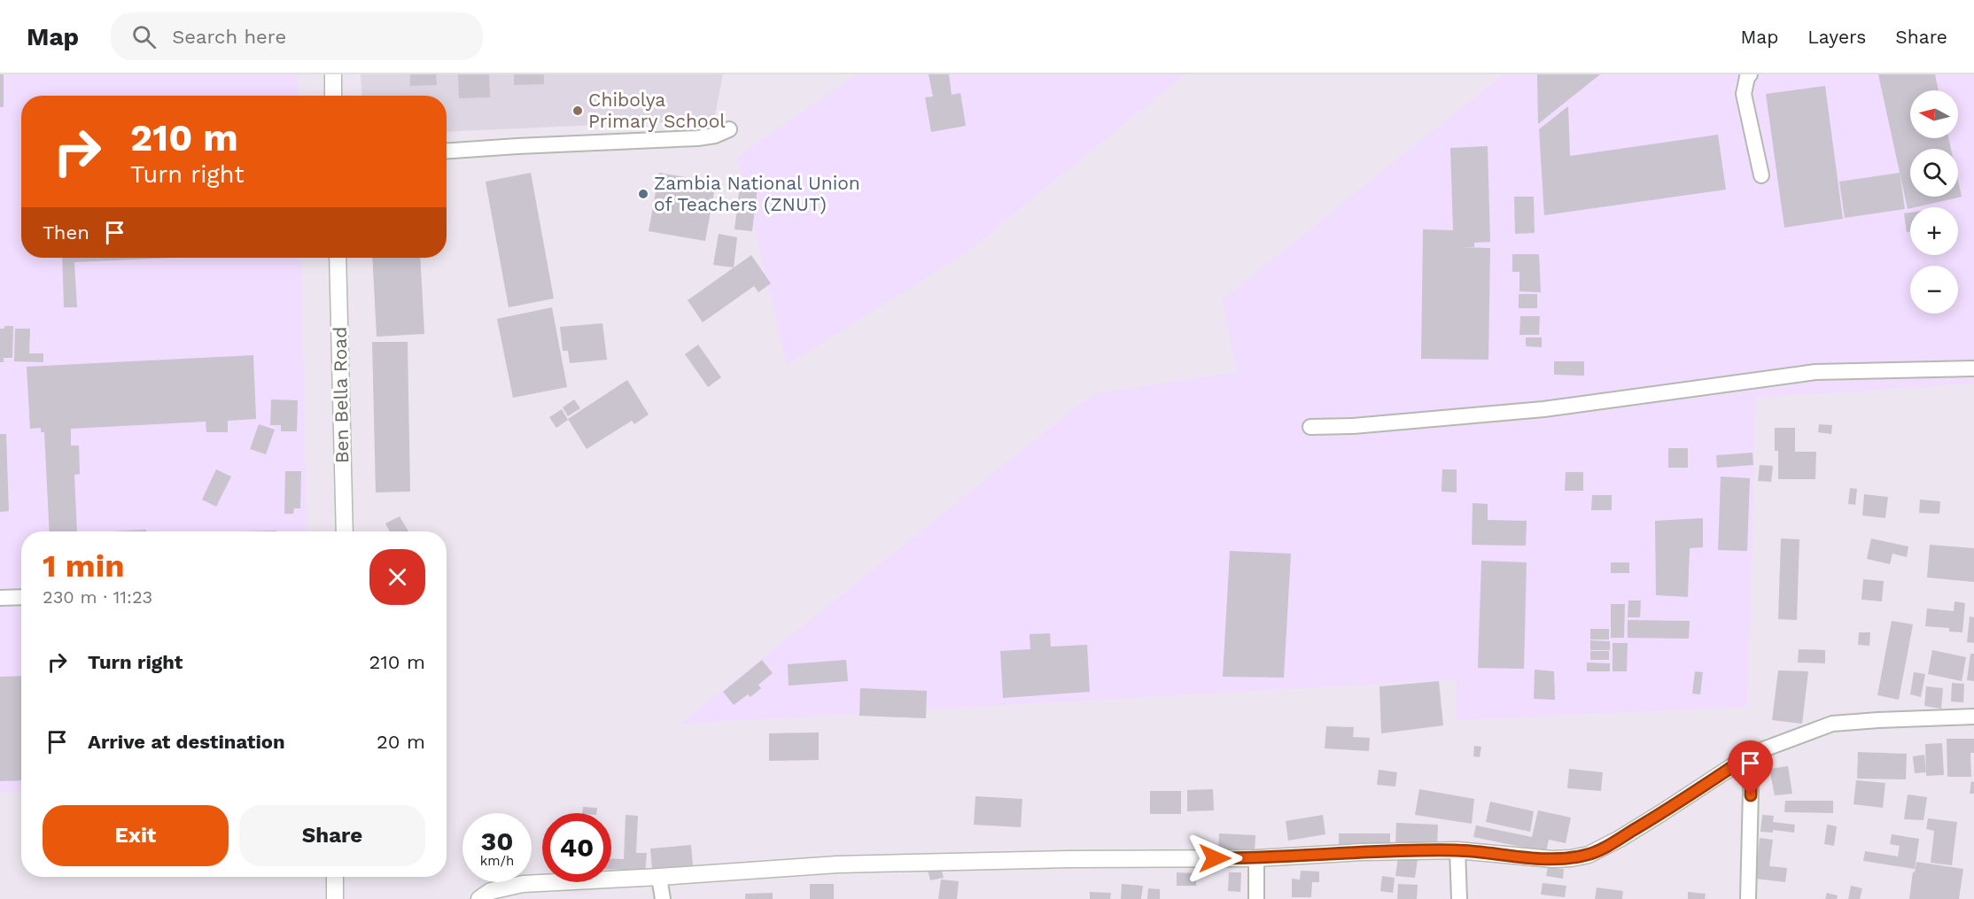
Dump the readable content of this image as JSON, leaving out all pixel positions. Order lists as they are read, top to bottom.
{
  "streets": {
    "street": ["Ben Bella Road"]
  },
  "places": ["Chibolya Primary School", "Zambia National Union of Teachers (ZNUT)"],
  "north": "left",
  "page": {
    "header": "Map",
    "search": "Search here",
    "nav": ["Map", "Layers", "Share"],
    "map_buttons": ["+", "−"],
    "turn": ["210 m", "Turn right"],
    "then": "Then",
    "heading": ["1 min", "230 m · 11:23"],
    "list": [
      {
        "name": "Turn right",
        "value": "210 m"
      },
      {
        "name": "Arrive at destination",
        "value": "20 m"
      }
    ],
    "buttons": ["Exit", "Share"],
    "speed": "30 km/h",
    "limit": "40"
  }
}
